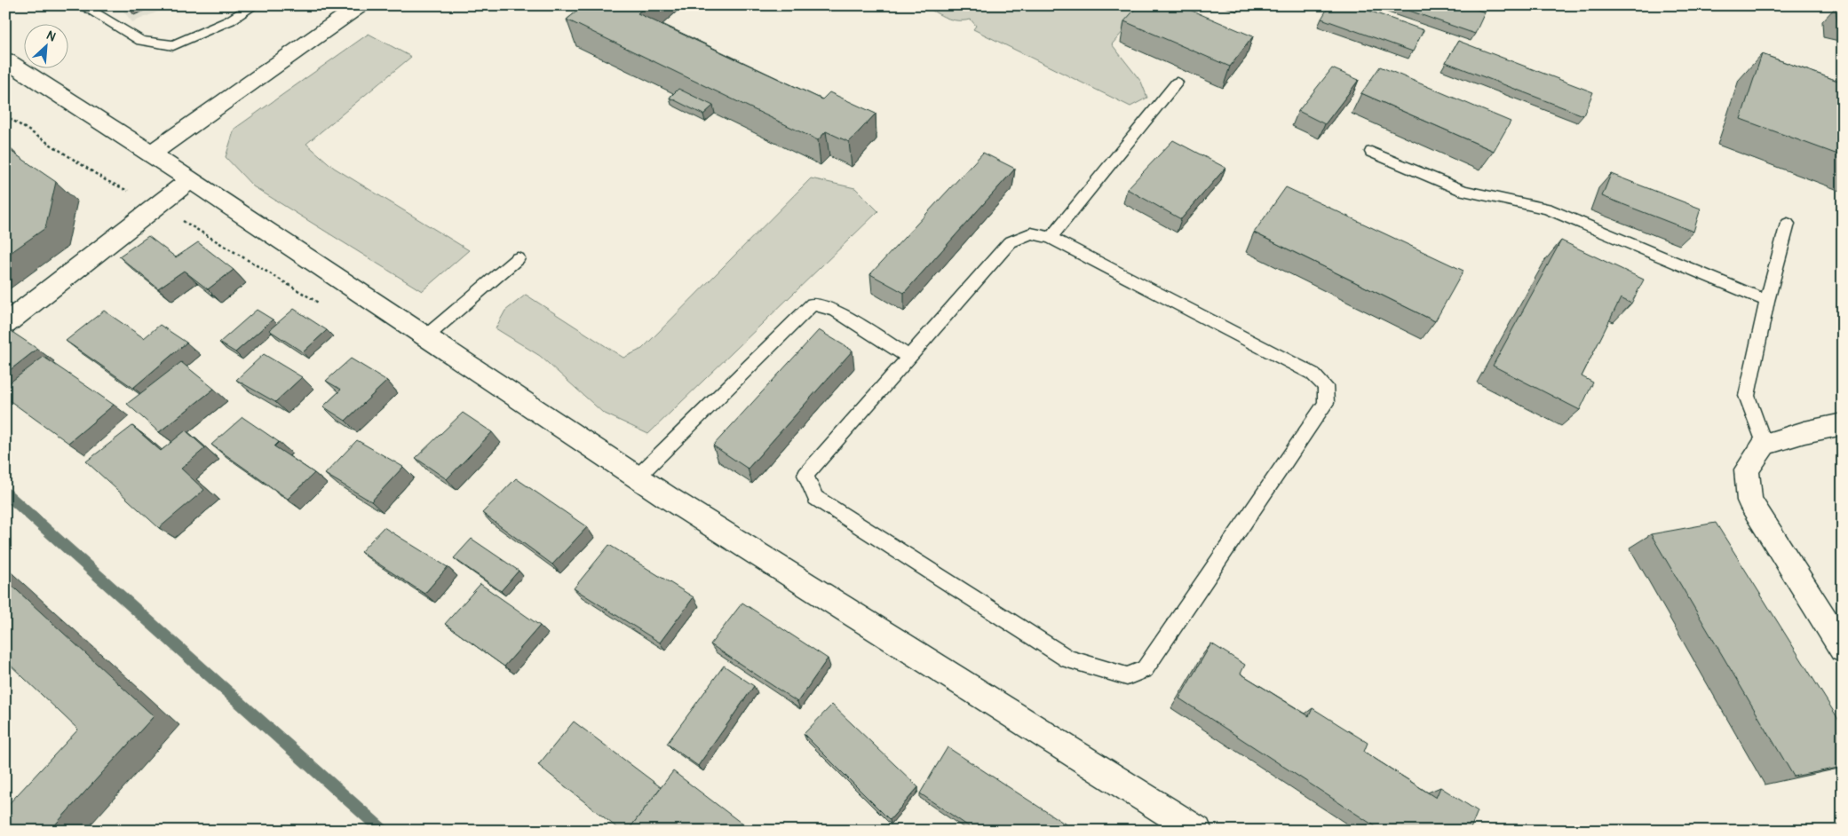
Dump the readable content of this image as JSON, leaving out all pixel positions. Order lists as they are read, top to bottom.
{
  "north": "top right"
}
